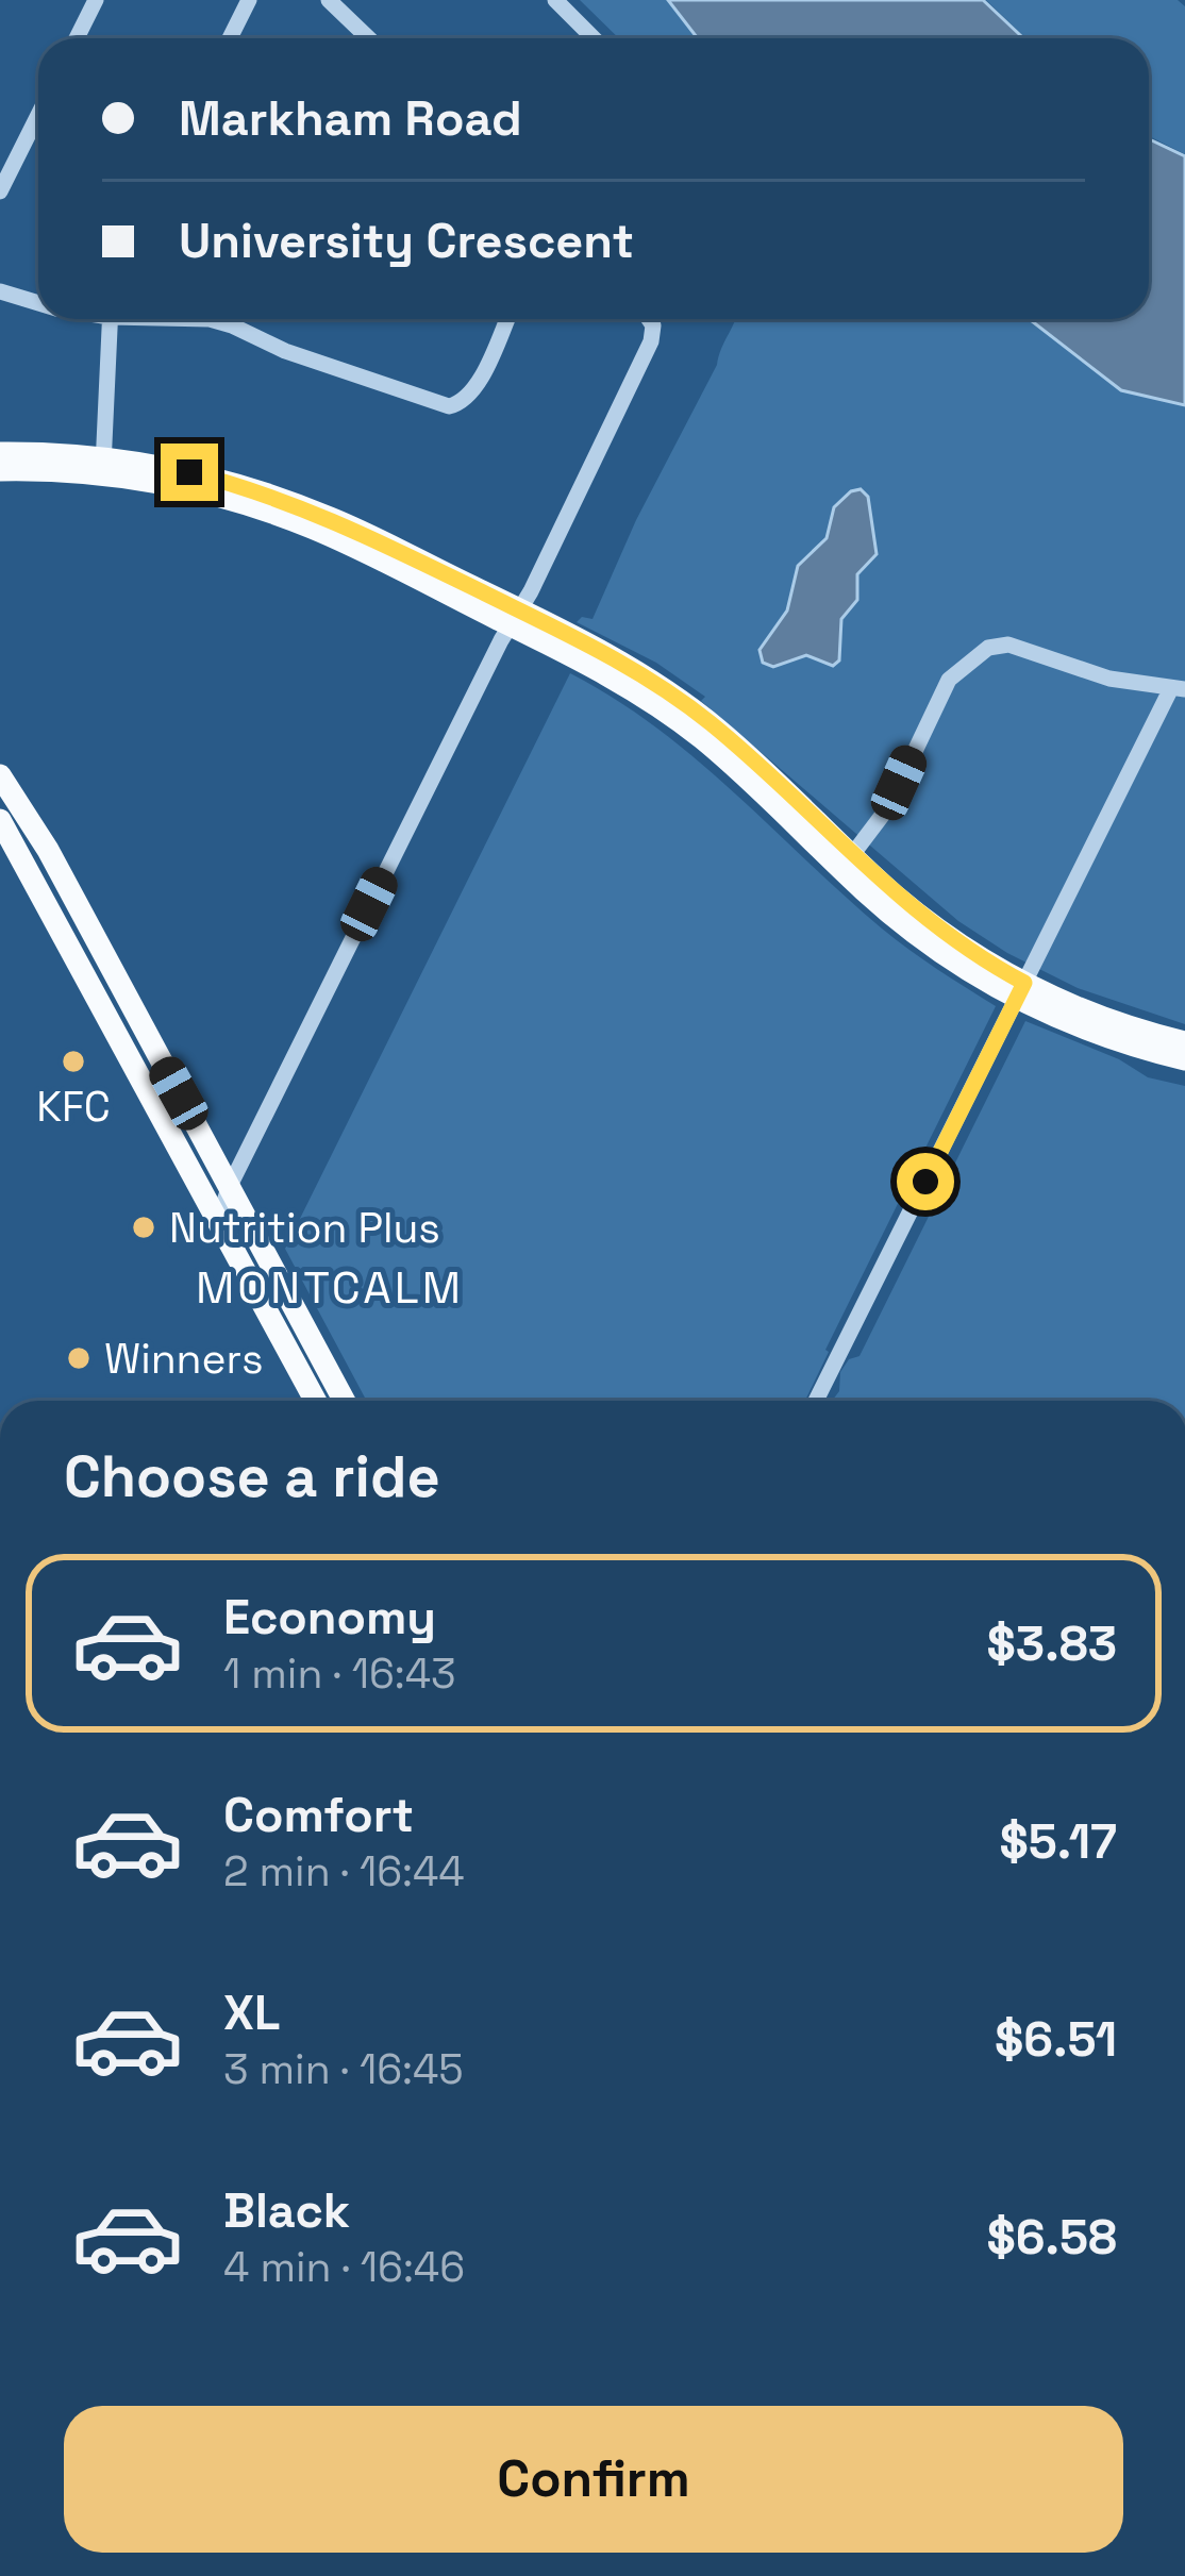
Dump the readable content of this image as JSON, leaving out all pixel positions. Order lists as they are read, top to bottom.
{
  "districts": ["MONTCALM"],
  "places": ["KFC", "Nutrition Plus", "Winners"],
  "page": {
    "banner": ["Markham Road", "University Crescent"],
    "heading": "Choose a ride",
    "list": [
      {
        "name": "Economy",
        "note": "1 min · 16:43",
        "value": "$3.83"
      },
      {
        "name": "Comfort",
        "note": "2 min · 16:44",
        "value": "$5.17"
      },
      {
        "name": "XL",
        "note": "3 min · 16:45",
        "value": "$6.51"
      },
      {
        "name": "Black",
        "note": "4 min · 16:46",
        "value": "$6.58"
      }
    ],
    "buttons": "Confirm"
  }
}
